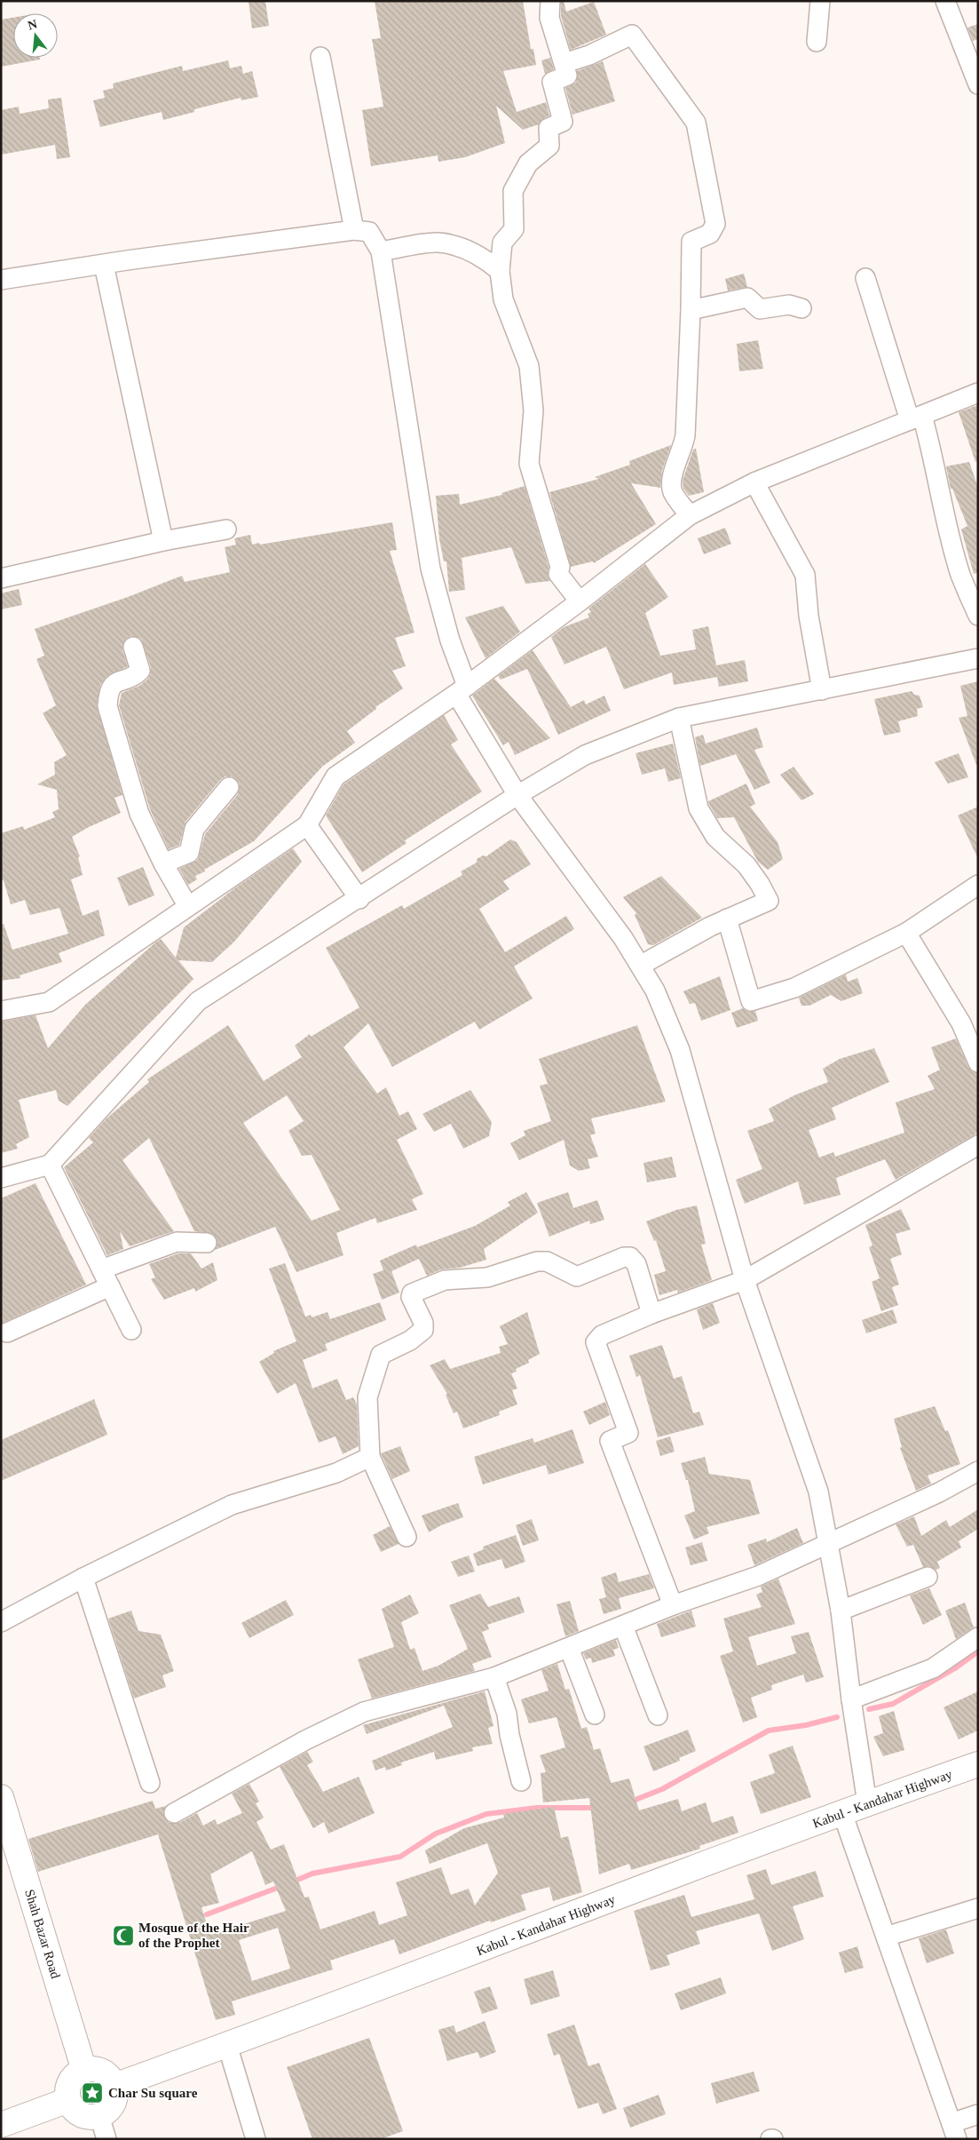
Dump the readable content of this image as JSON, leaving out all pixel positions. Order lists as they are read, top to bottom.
{
  "streets": {
    "main road": ["Kabul - Kandahar Highway", "Shah Bazar Road"]
  },
  "crossings": [
    ["Kabul - Kandahar Highway", "Shah Bazar Road"]
  ],
  "places": {
    "mosque": ["Mosque of the Hair of the Prophet"],
    "place": ["Char Su square"]
  },
  "north": "top"
}
